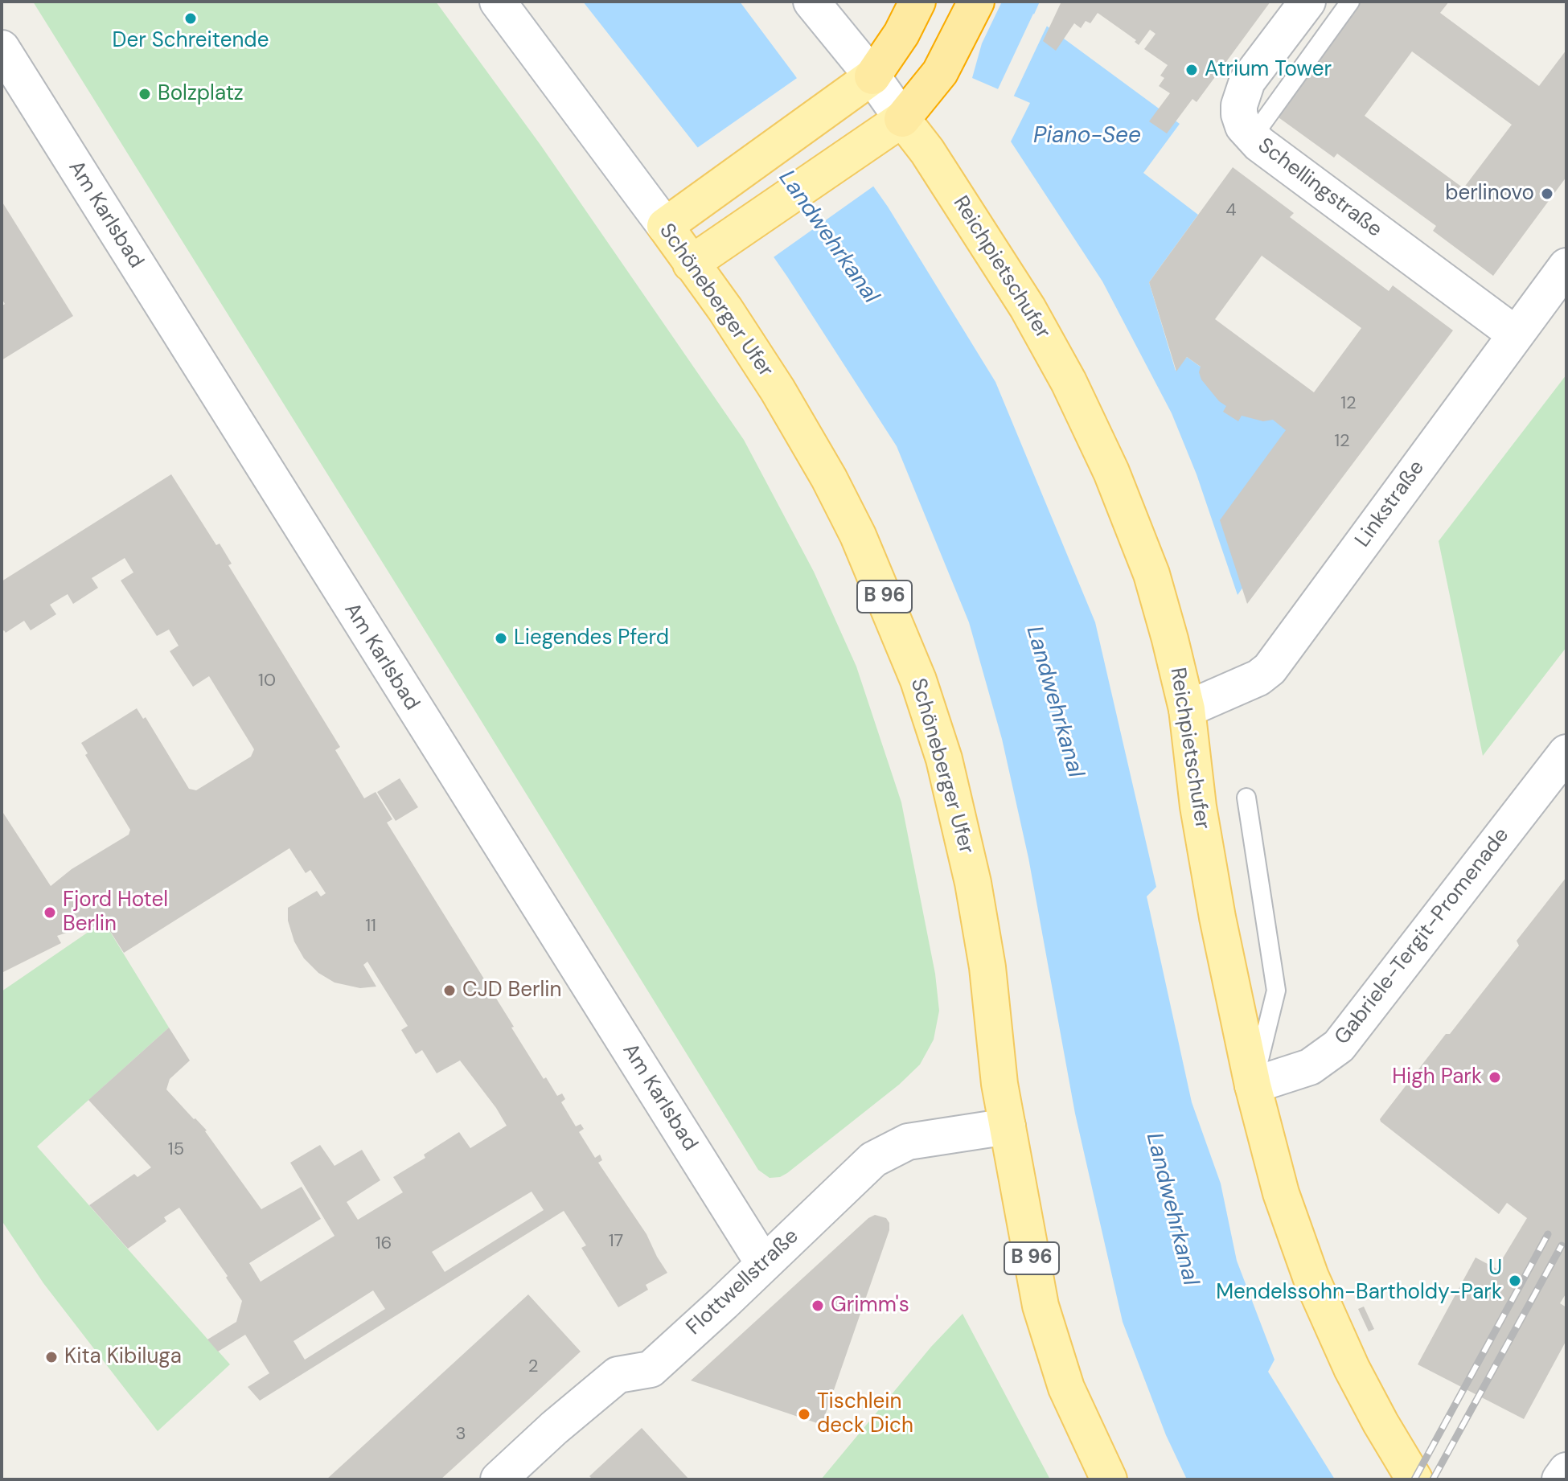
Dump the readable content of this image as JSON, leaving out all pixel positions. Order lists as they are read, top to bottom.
{
  "streets": {
    "main road": ["Reichpietschufer", "Schöneberger Ufer", "B 96"],
    "street": [
      "Schellingstraße",
      "Am Karlsbad",
      "Linkstraße",
      "Gabriele-Tergit-Promenade",
      "Flottwellstraße"
    ]
  },
  "crossings": [
    ["Schellingstraße", "Linkstraße"],
    ["Am Karlsbad", "Flottwellstraße"],
    ["Reichpietschufer", "Linkstraße"],
    ["Reichpietschufer", "Gabriele-Tergit-Promenade"],
    ["Schöneberger Ufer", "Flottwellstraße"]
  ],
  "water": ["Piano-See", "Landwehrkanal"],
  "places": [
    "Der Schreitende",
    "Atrium Tower",
    "Bolzplatz",
    "berlinovo",
    "Liegendes Pferd",
    "Fjord Hotel Berlin",
    "CJD Berlin",
    "High Park",
    "U Mendelssohn-Bartholdy-Park",
    "Grimm's",
    "Kita Kibiluga",
    "Tischlein deck Dich"
  ],
  "house_numbers": [
    "4",
    "12",
    "12",
    "10",
    "11",
    "15",
    "17",
    "16",
    "2",
    "3"
  ]
}
